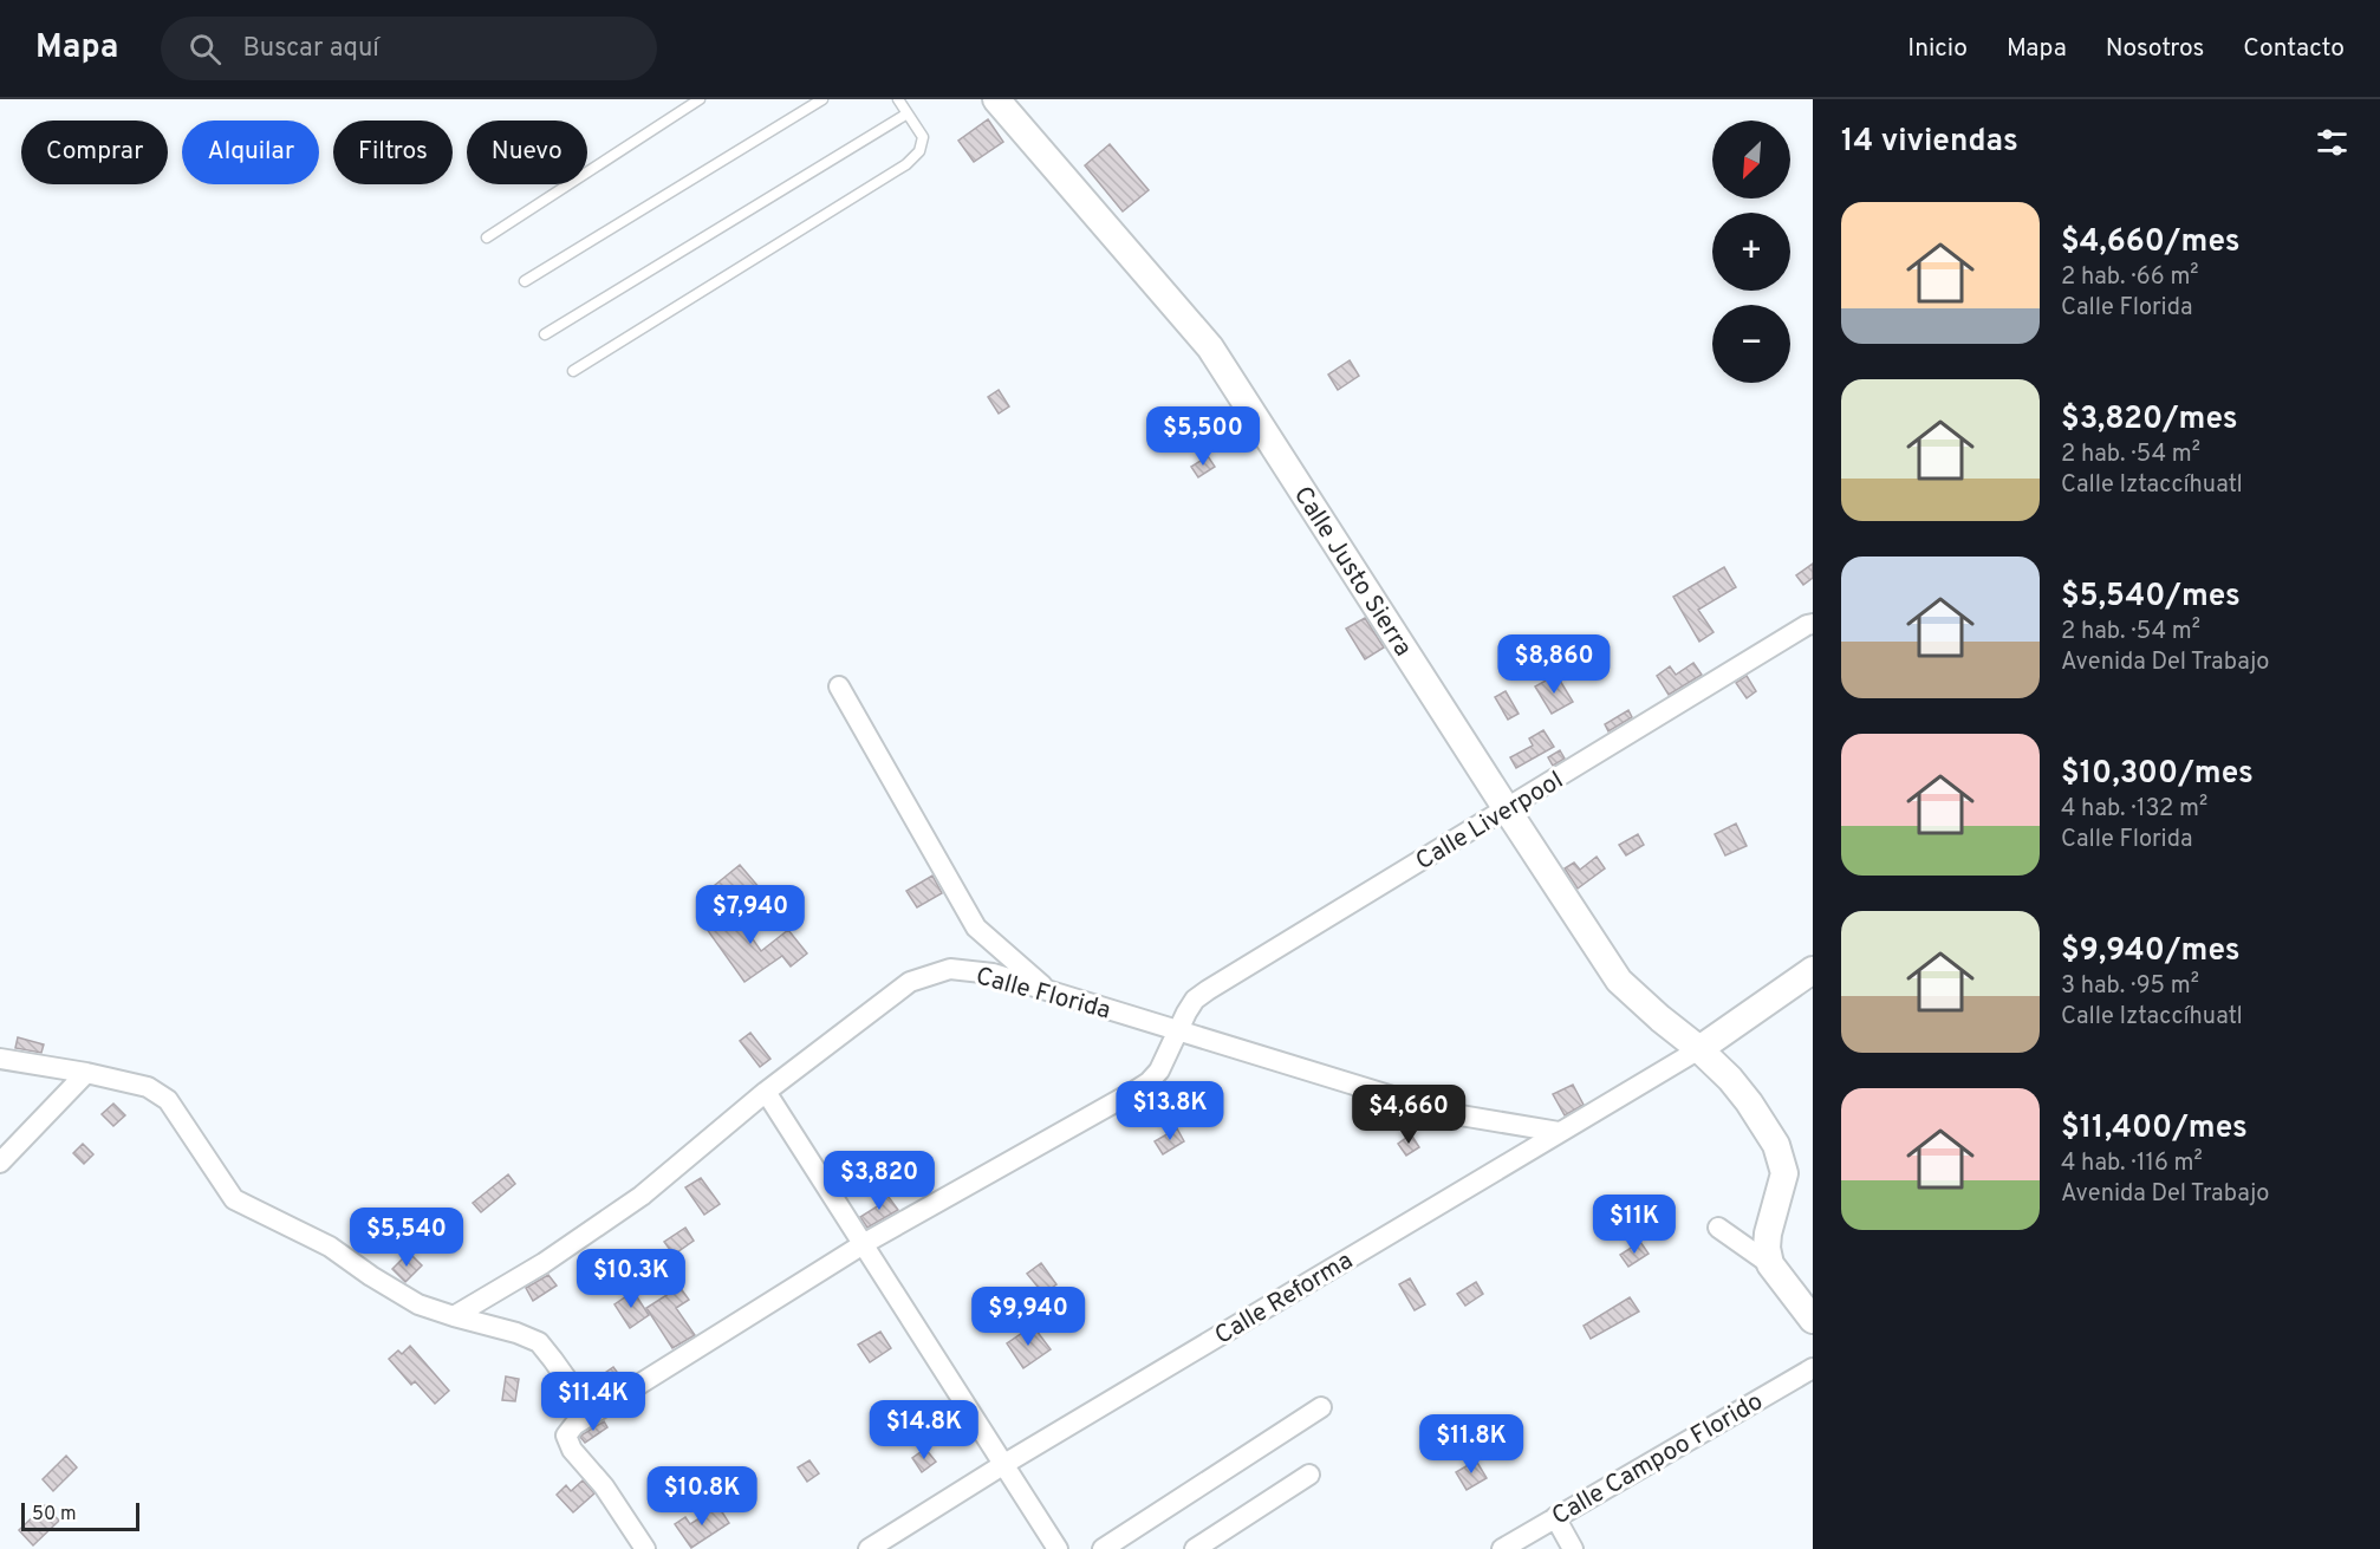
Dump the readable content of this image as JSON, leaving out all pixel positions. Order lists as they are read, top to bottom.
{
  "streets": {
    "street": [
      "Calle Justo Sierra",
      "Calle Liverpool",
      "Calle Florida",
      "Calle Reforma",
      "Calle Campoo Florido"
    ]
  },
  "crossings": [
    ["Calle Justo Sierra", "Calle Liverpool"],
    ["Calle Justo Sierra", "Calle Reforma"],
    ["Calle Liverpool", "Calle Florida"],
    ["Calle Florida", "Calle Reforma"]
  ],
  "scale_bar": "50 m",
  "north": "bottom left",
  "page": {
    "header": "Mapa",
    "search": "Buscar aquí",
    "nav": [
      "Inicio",
      "Mapa",
      "Nosotros",
      "Contacto"
    ],
    "heading": "14 viviendas",
    "map_buttons": ["+", "−"],
    "chip": [
      "Comprar",
      "Alquilar",
      "Filtros",
      "Nuevo"
    ],
    "list": [
      {
        "name": "$4,660/mes",
        "note": "2 hab. · 66 m² · Calle Florida"
      },
      {
        "name": "$3,820/mes",
        "note": "2 hab. · 54 m² · Calle Iztaccíhuatl"
      },
      {
        "name": "$5,540/mes",
        "note": "2 hab. · 54 m² · Avenida Del Trabajo"
      },
      {
        "name": "$10,300/mes",
        "note": "4 hab. · 132 m² · Calle Florida"
      },
      {
        "name": "$9,940/mes",
        "note": "3 hab. · 95 m² · Calle Iztaccíhuatl"
      },
      {
        "name": "$11,400/mes",
        "note": "4 hab. · 116 m² · Avenida Del Trabajo"
      }
    ],
    "price": [
      "$5,500",
      "$8,860",
      "$7,940",
      "$13.8K",
      "$4,660",
      "$3,820",
      "$11K",
      "$5,540",
      "$10.3K",
      "$9,940",
      "$11.4K",
      "$14.8K",
      "$11.8K",
      "$10.8K"
    ],
    "scale": "50 m"
  }
}
